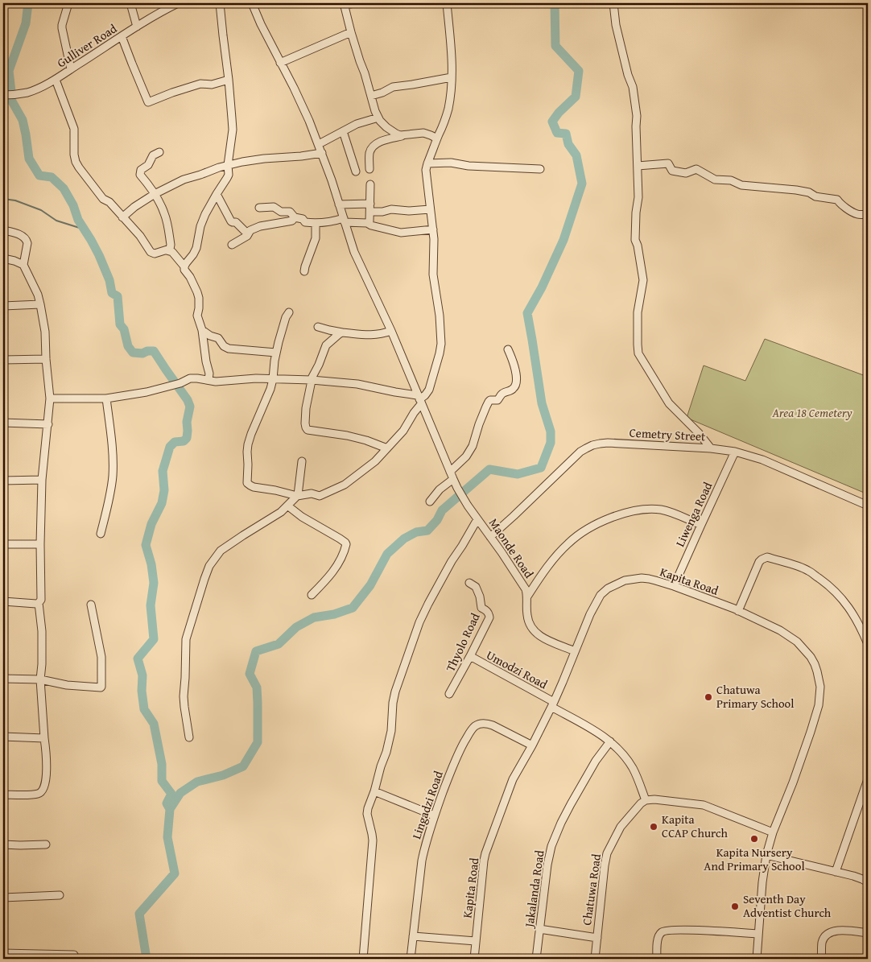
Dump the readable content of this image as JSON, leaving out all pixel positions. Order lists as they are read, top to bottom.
{
  "streets": {
    "street": [
      "Gulliver Road",
      "Cemetry Street",
      "Liwenga Road",
      "Maonde Road",
      "Kapita Road",
      "Thyolo Road",
      "Umodzi Road",
      "Lingadzi Road",
      "Jakalanda Road",
      "Chatuwa Road"
    ]
  },
  "crossings": [
    ["Cemetry Street", "Liwenga Road"],
    ["Cemetry Street", "Maonde Road"],
    ["Liwenga Road", "Kapita Road"],
    ["Maonde Road", "Kapita Road"],
    ["Kapita Road", "Umodzi Road"],
    ["Kapita Road", "Lingadzi Road"],
    ["Thyolo Road", "Umodzi Road"],
    ["Umodzi Road", "Jakalanda Road"],
    ["Umodzi Road", "Chatuwa Road"]
  ],
  "parks": ["Area 18 Cemetery"],
  "places": [
    "Chatuwa Primary School",
    "Kapita CCAP Church",
    "Kapita Nursery And Primary School",
    "Seventh Day Adventist Church"
  ]
}
